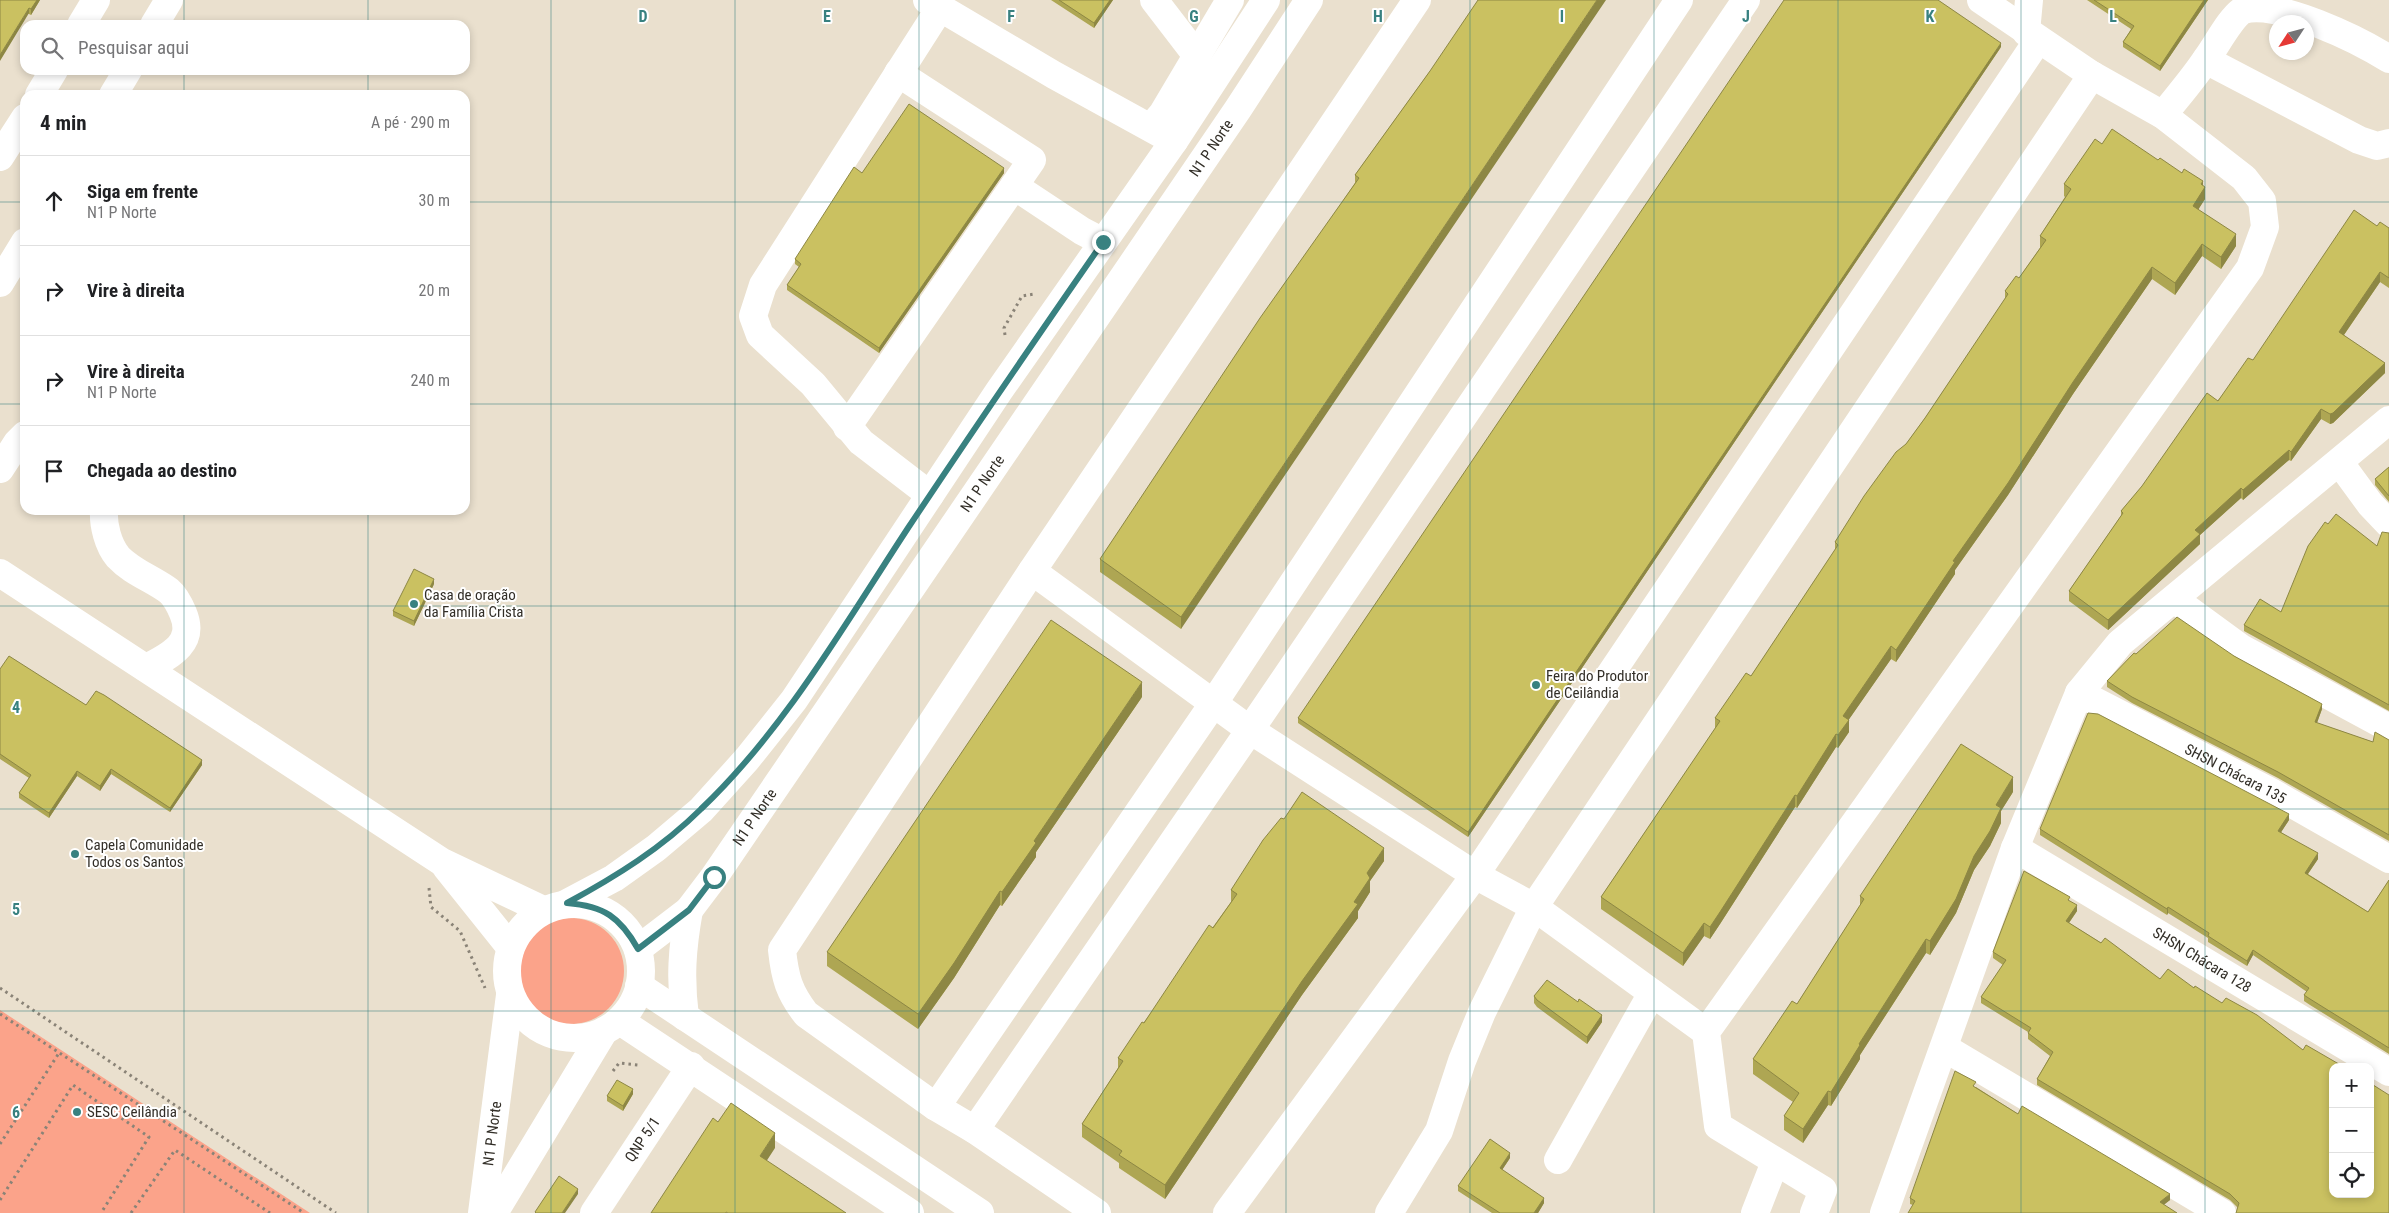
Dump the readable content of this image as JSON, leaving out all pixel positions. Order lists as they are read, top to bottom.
{
  "streets": {
    "main road": [
      "N1 P Norte",
      "SHSN Chácara 135",
      "SHSN Chácara 128",
      "QNP 5/1"
    ]
  },
  "places": [
    "Casa de oração da Família Crista",
    "Feira do Produtor de Ceilândia",
    "Capela Comunidade Todos os Santos",
    "SESC Ceilândia"
  ],
  "north": "bottom left",
  "page": {
    "search": "Pesquisar aqui",
    "heading": ["4 min", "A pé · 290 m"],
    "list": [
      ["Siga em frente", "N1 P Norte", "30 m"],
      ["Vire à direita", "20 m"],
      ["Vire à direita", "N1 P Norte", "240 m"],
      "Chegada ao destino"
    ],
    "map_buttons": ["+", "−"]
  },
  "grid": {
    "columns": [
      "D",
      "E",
      "F",
      "G",
      "H",
      "I",
      "J",
      "K",
      "L"
    ],
    "rows": ["4", "5", "6"]
  }
}
